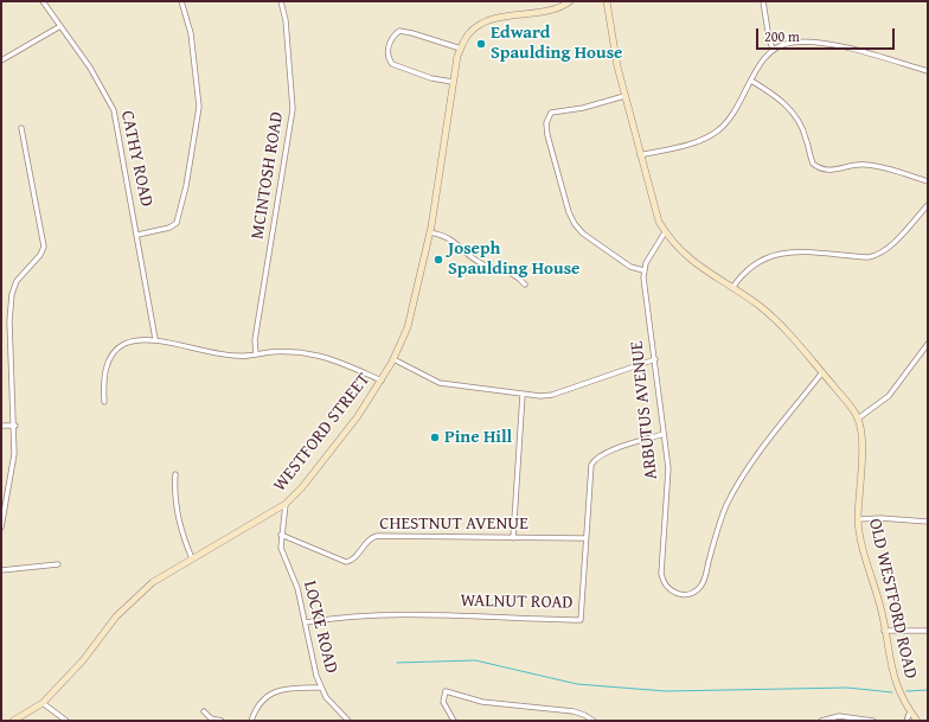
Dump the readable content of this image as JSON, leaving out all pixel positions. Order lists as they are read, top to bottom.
{
  "streets": {
    "main road": ["WESTFORD STREET", "OLD WESTFORD ROAD"],
    "street": [
      "CATHY ROAD",
      "MCINTOSH ROAD",
      "ARBUTUS AVENUE",
      "CHESTNUT AVENUE",
      "WALNUT ROAD",
      "LOCKE ROAD"
    ]
  },
  "crossings": [
    ["ARBUTUS AVENUE", "OLD WESTFORD ROAD"],
    ["ARBUTUS AVENUE", "WALNUT ROAD"],
    ["WESTFORD STREET", "LOCKE ROAD"],
    ["CHESTNUT AVENUE", "WALNUT ROAD"],
    ["CHESTNUT AVENUE", "LOCKE ROAD"],
    ["WALNUT ROAD", "LOCKE ROAD"]
  ],
  "places": ["Edward Spaulding House", "Joseph Spaulding House", "Pine Hill"],
  "scale_bar": "200 m"
}
